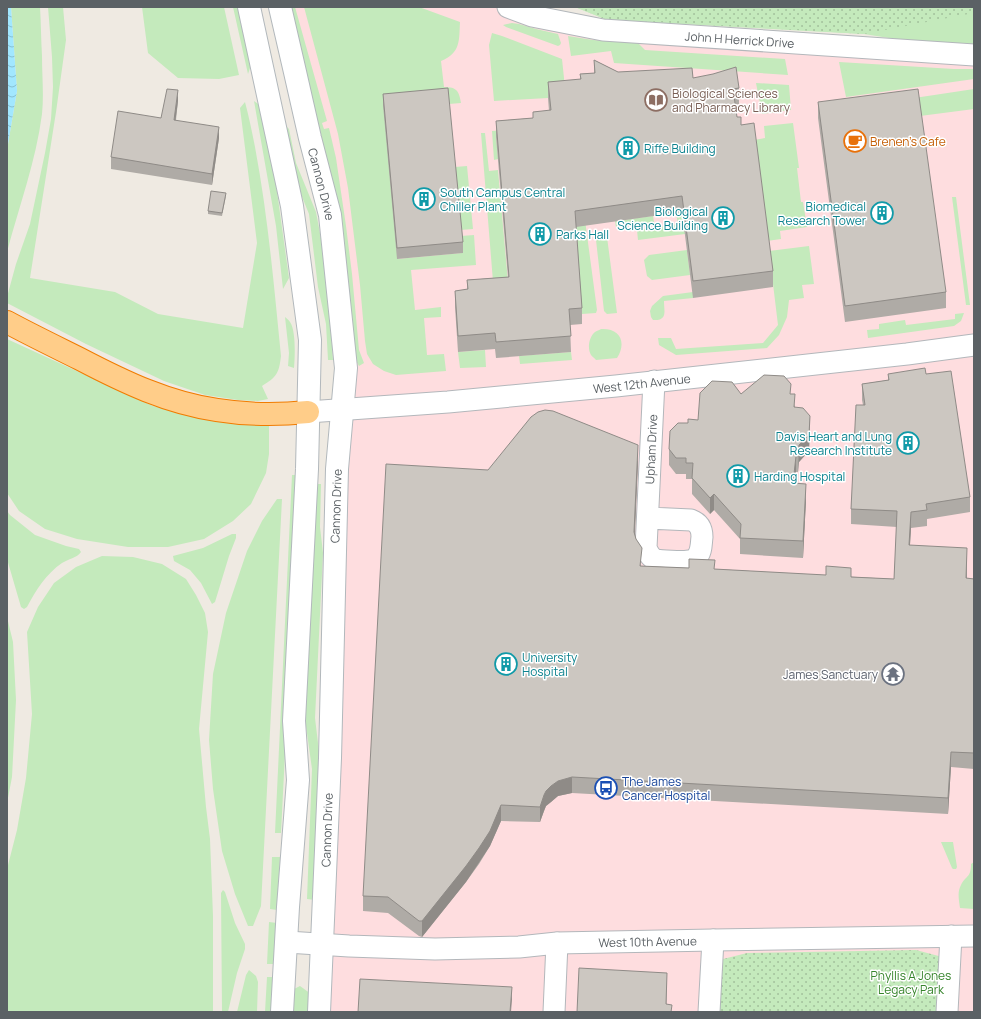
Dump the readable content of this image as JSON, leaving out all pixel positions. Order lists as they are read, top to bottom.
{
  "streets": {
    "street": [
      "John H Herrick Drive",
      "Cannon Drive",
      "West 12th Avenue",
      "Upham Drive",
      "West 10th Avenue"
    ]
  },
  "crossings": [
    ["Cannon Drive", "West 12th Avenue"],
    ["Cannon Drive", "West 10th Avenue"],
    ["West 12th Avenue", "Upham Drive"]
  ],
  "parks": ["Phyllis A Jones Legacy Park"],
  "places": {
    "library": ["Biological Sciences and Pharmacy Library"],
    "cafe": ["Brenen’s Cafe"],
    "building": [
      "Riffe Building",
      "South Campus Central Chiller Plant",
      "Biomedical Research Tower",
      "Biological Science Building",
      "Parks Hall",
      "Davis Heart and Lung Research Institute",
      "Harding Hospital",
      "University Hospital"
    ],
    "temple": ["James Sanctuary"],
    "bus stop": ["The James Cancer Hospital"]
  }
}
